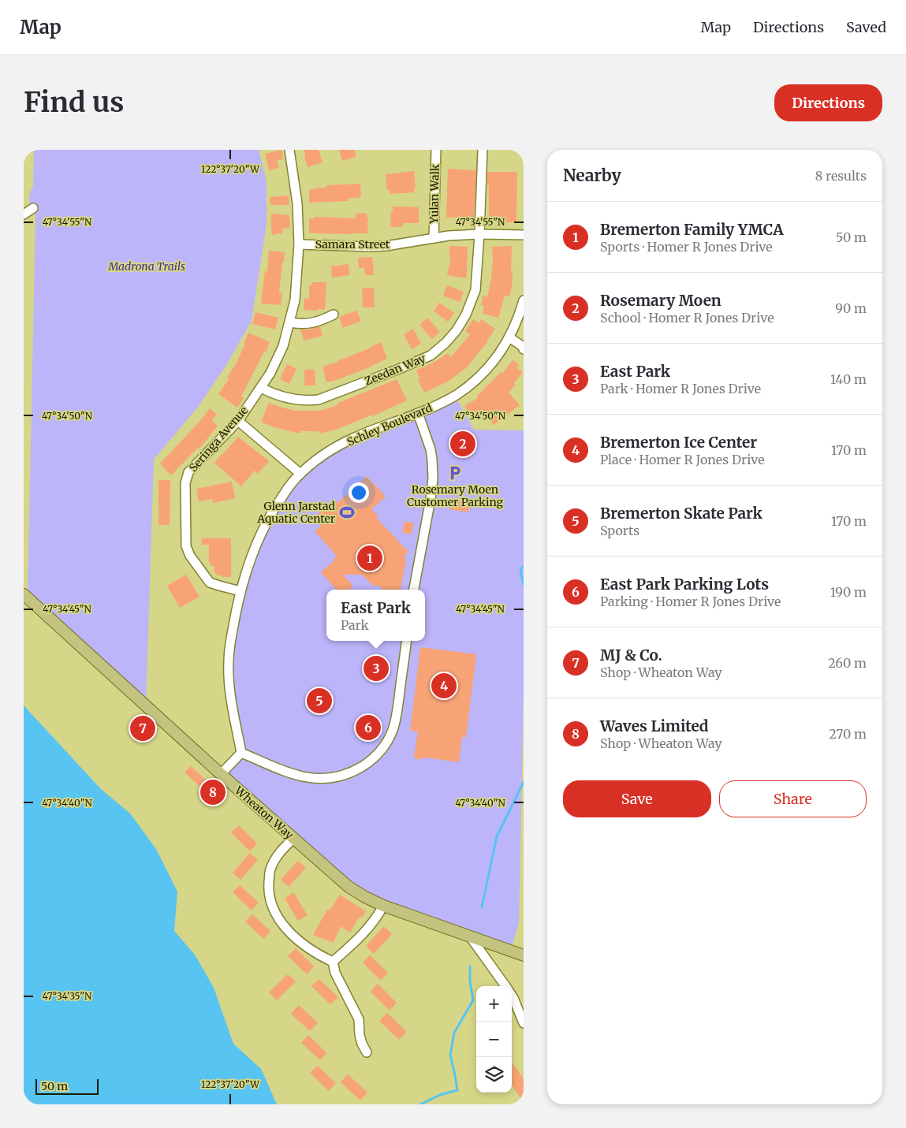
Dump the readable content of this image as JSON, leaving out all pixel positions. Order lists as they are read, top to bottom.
{
  "streets": {
    "main road": ["Wheaton Way"],
    "street": [
      "Yulan Walk",
      "Samara Street",
      "Zeedan Way",
      "Schley Boulevard",
      "Seringa Avenue"
    ]
  },
  "crossings": [
    ["Yulan Walk", "Samara Street"],
    ["Samara Street", "Zeedan Way"],
    ["Samara Street", "Seringa Avenue"],
    ["Zeedan Way", "Seringa Avenue"],
    ["Schley Boulevard", "Seringa Avenue"]
  ],
  "parks": ["Madrona Trails"],
  "places": {
    "parking": ["Rosemary Moen Customer Parking"],
    "sports": ["Glenn Jarstad Aquatic Center"]
  },
  "scale_bar": "50 m",
  "page": {
    "header": "Map",
    "nav": ["Map", "Directions", "Saved"],
    "buttons": [
      "Directions",
      ["Save", "Share"]
    ],
    "title": "Find us",
    "heading": ["Nearby", "8 results"],
    "list": [
      {
        "mark": "1",
        "name": "Bremerton Family YMCA",
        "note": "Sports · Homer R Jones Drive",
        "value": "50 m"
      },
      {
        "mark": "2",
        "name": "Rosemary Moen",
        "note": "School · Homer R Jones Drive",
        "value": "90 m"
      },
      {
        "mark": "3",
        "name": "East Park",
        "note": "Park · Homer R Jones Drive",
        "value": "140 m"
      },
      {
        "mark": "4",
        "name": "Bremerton Ice Center",
        "note": "Place · Homer R Jones Drive",
        "value": "170 m"
      },
      {
        "mark": "5",
        "name": "Bremerton Skate Park",
        "note": "Sports",
        "value": "170 m"
      },
      {
        "mark": "6",
        "name": "East Park Parking Lots",
        "note": "Parking · Homer R Jones Drive",
        "value": "190 m"
      },
      {
        "mark": "7",
        "name": "MJ & Co.",
        "note": "Shop · Wheaton Way",
        "value": "260 m"
      },
      {
        "mark": "8",
        "name": "Waves Limited",
        "note": "Shop · Wheaton Way",
        "value": "270 m"
      }
    ],
    "pins": [
      "2",
      "1",
      "3",
      "4",
      "5",
      "6",
      "7",
      "8"
    ],
    "popup": ["East Park", "Park"],
    "map_buttons": ["+", "−"],
    "scale": "50 m"
  },
  "coordinates": [
    "122°37'20\"W",
    "47°34'55\"N",
    "47°34'50\"N",
    "47°34'45\"N",
    "47°34'40\"N",
    "47°34'35\"N"
  ]
}
